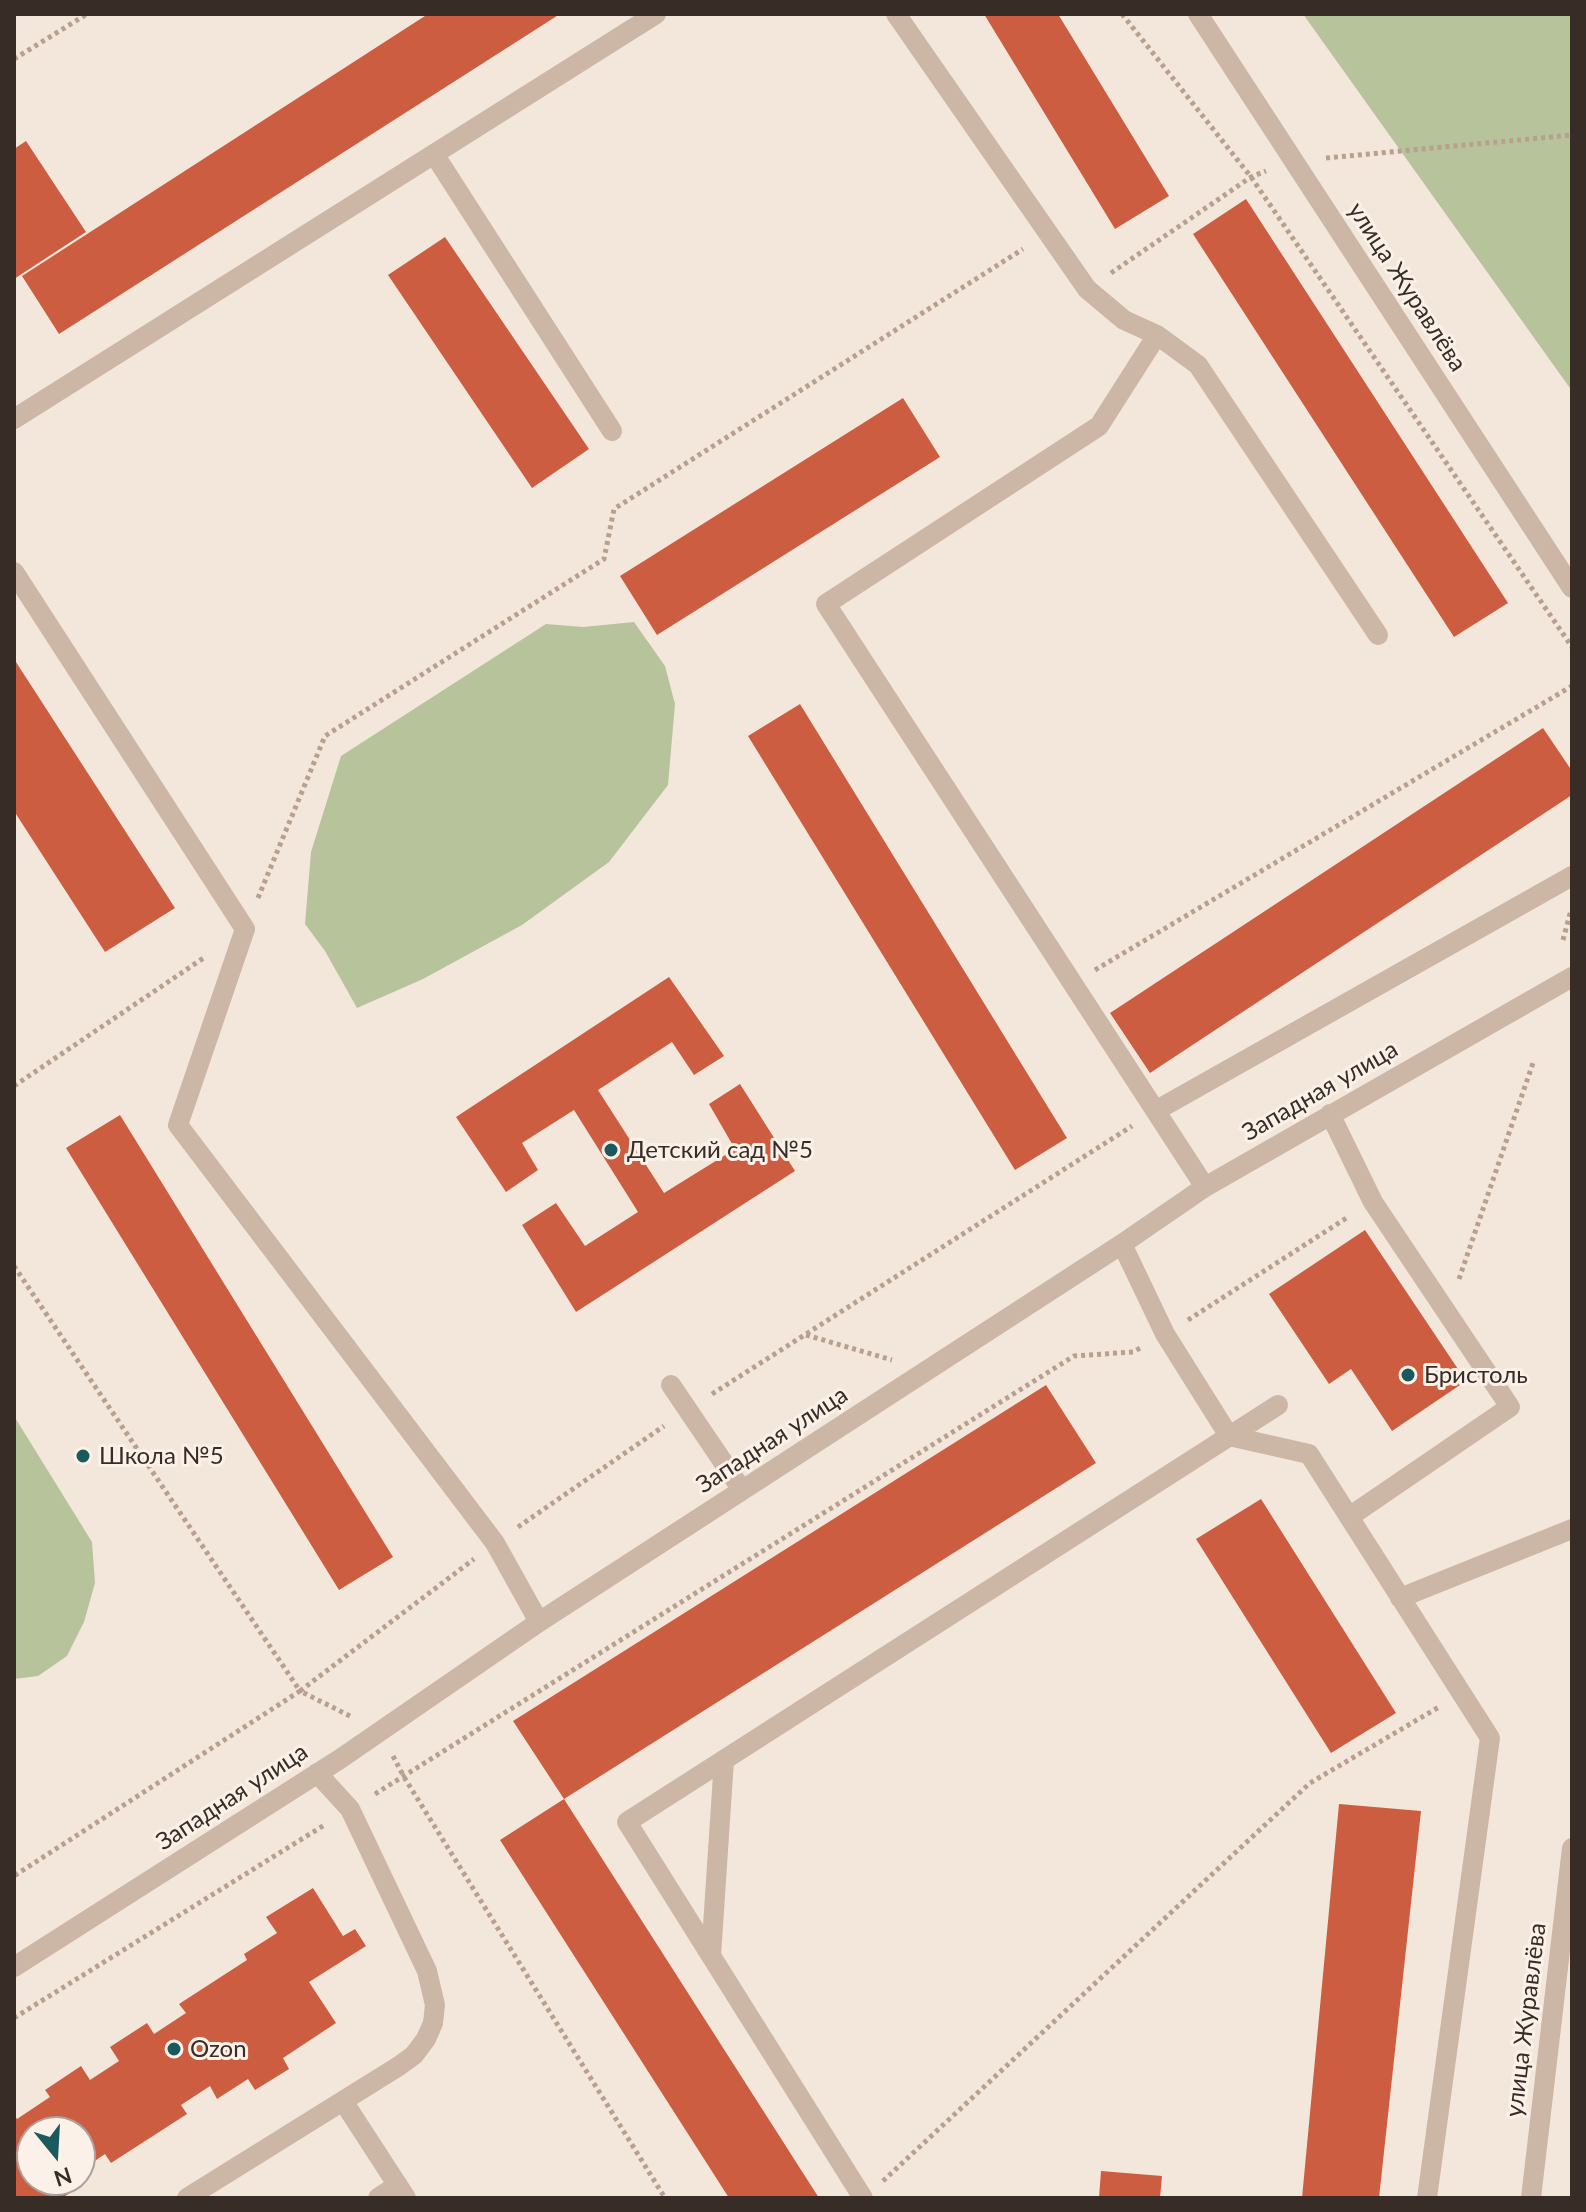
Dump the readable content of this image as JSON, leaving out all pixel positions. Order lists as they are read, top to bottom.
{
  "streets": {
    "street": ["улица Журавлёва", "Западная улица"]
  },
  "places": [
    "Детский сад №5",
    "Бристоль",
    "Школа №5",
    "Ozon"
  ],
  "north": "bottom"
}
